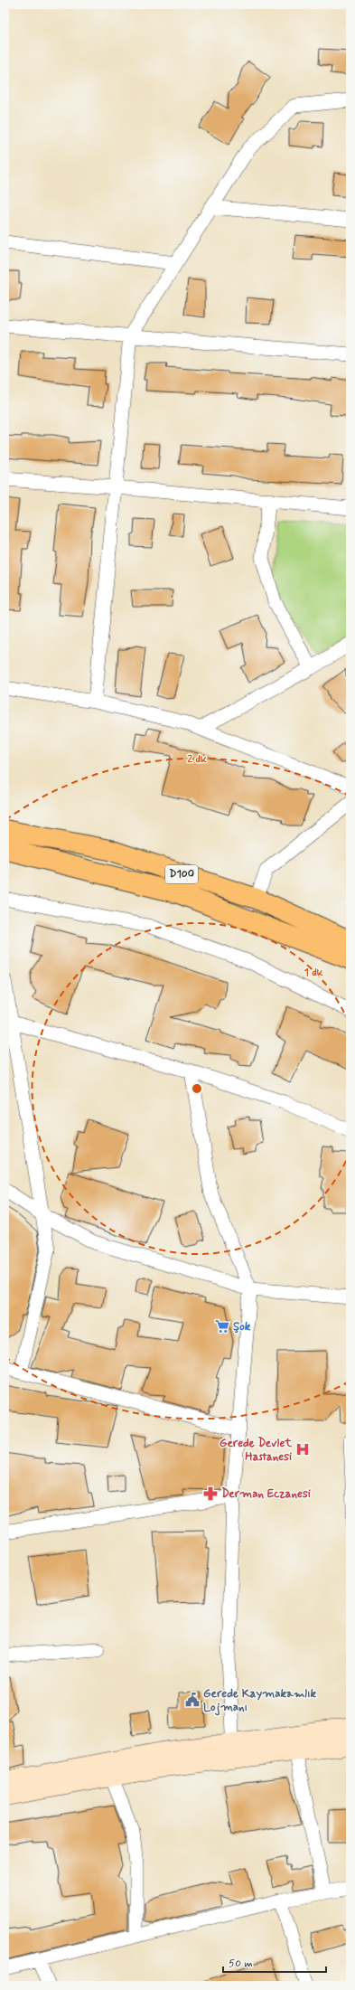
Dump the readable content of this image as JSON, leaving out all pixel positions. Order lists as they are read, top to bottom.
{
  "streets": {
    "highway": ["D100"]
  },
  "places": {
    "supermarket": ["Şok"],
    "hospital": ["Gerede Devlet Hastanesi"],
    "pharmacy": ["Derman Eczanesi"],
    "public building": ["Gerede Kaymakamlık Lojmanı"]
  },
  "scale_bar": "50 m",
  "rings": ["2 dk", "1 dk"]
}
